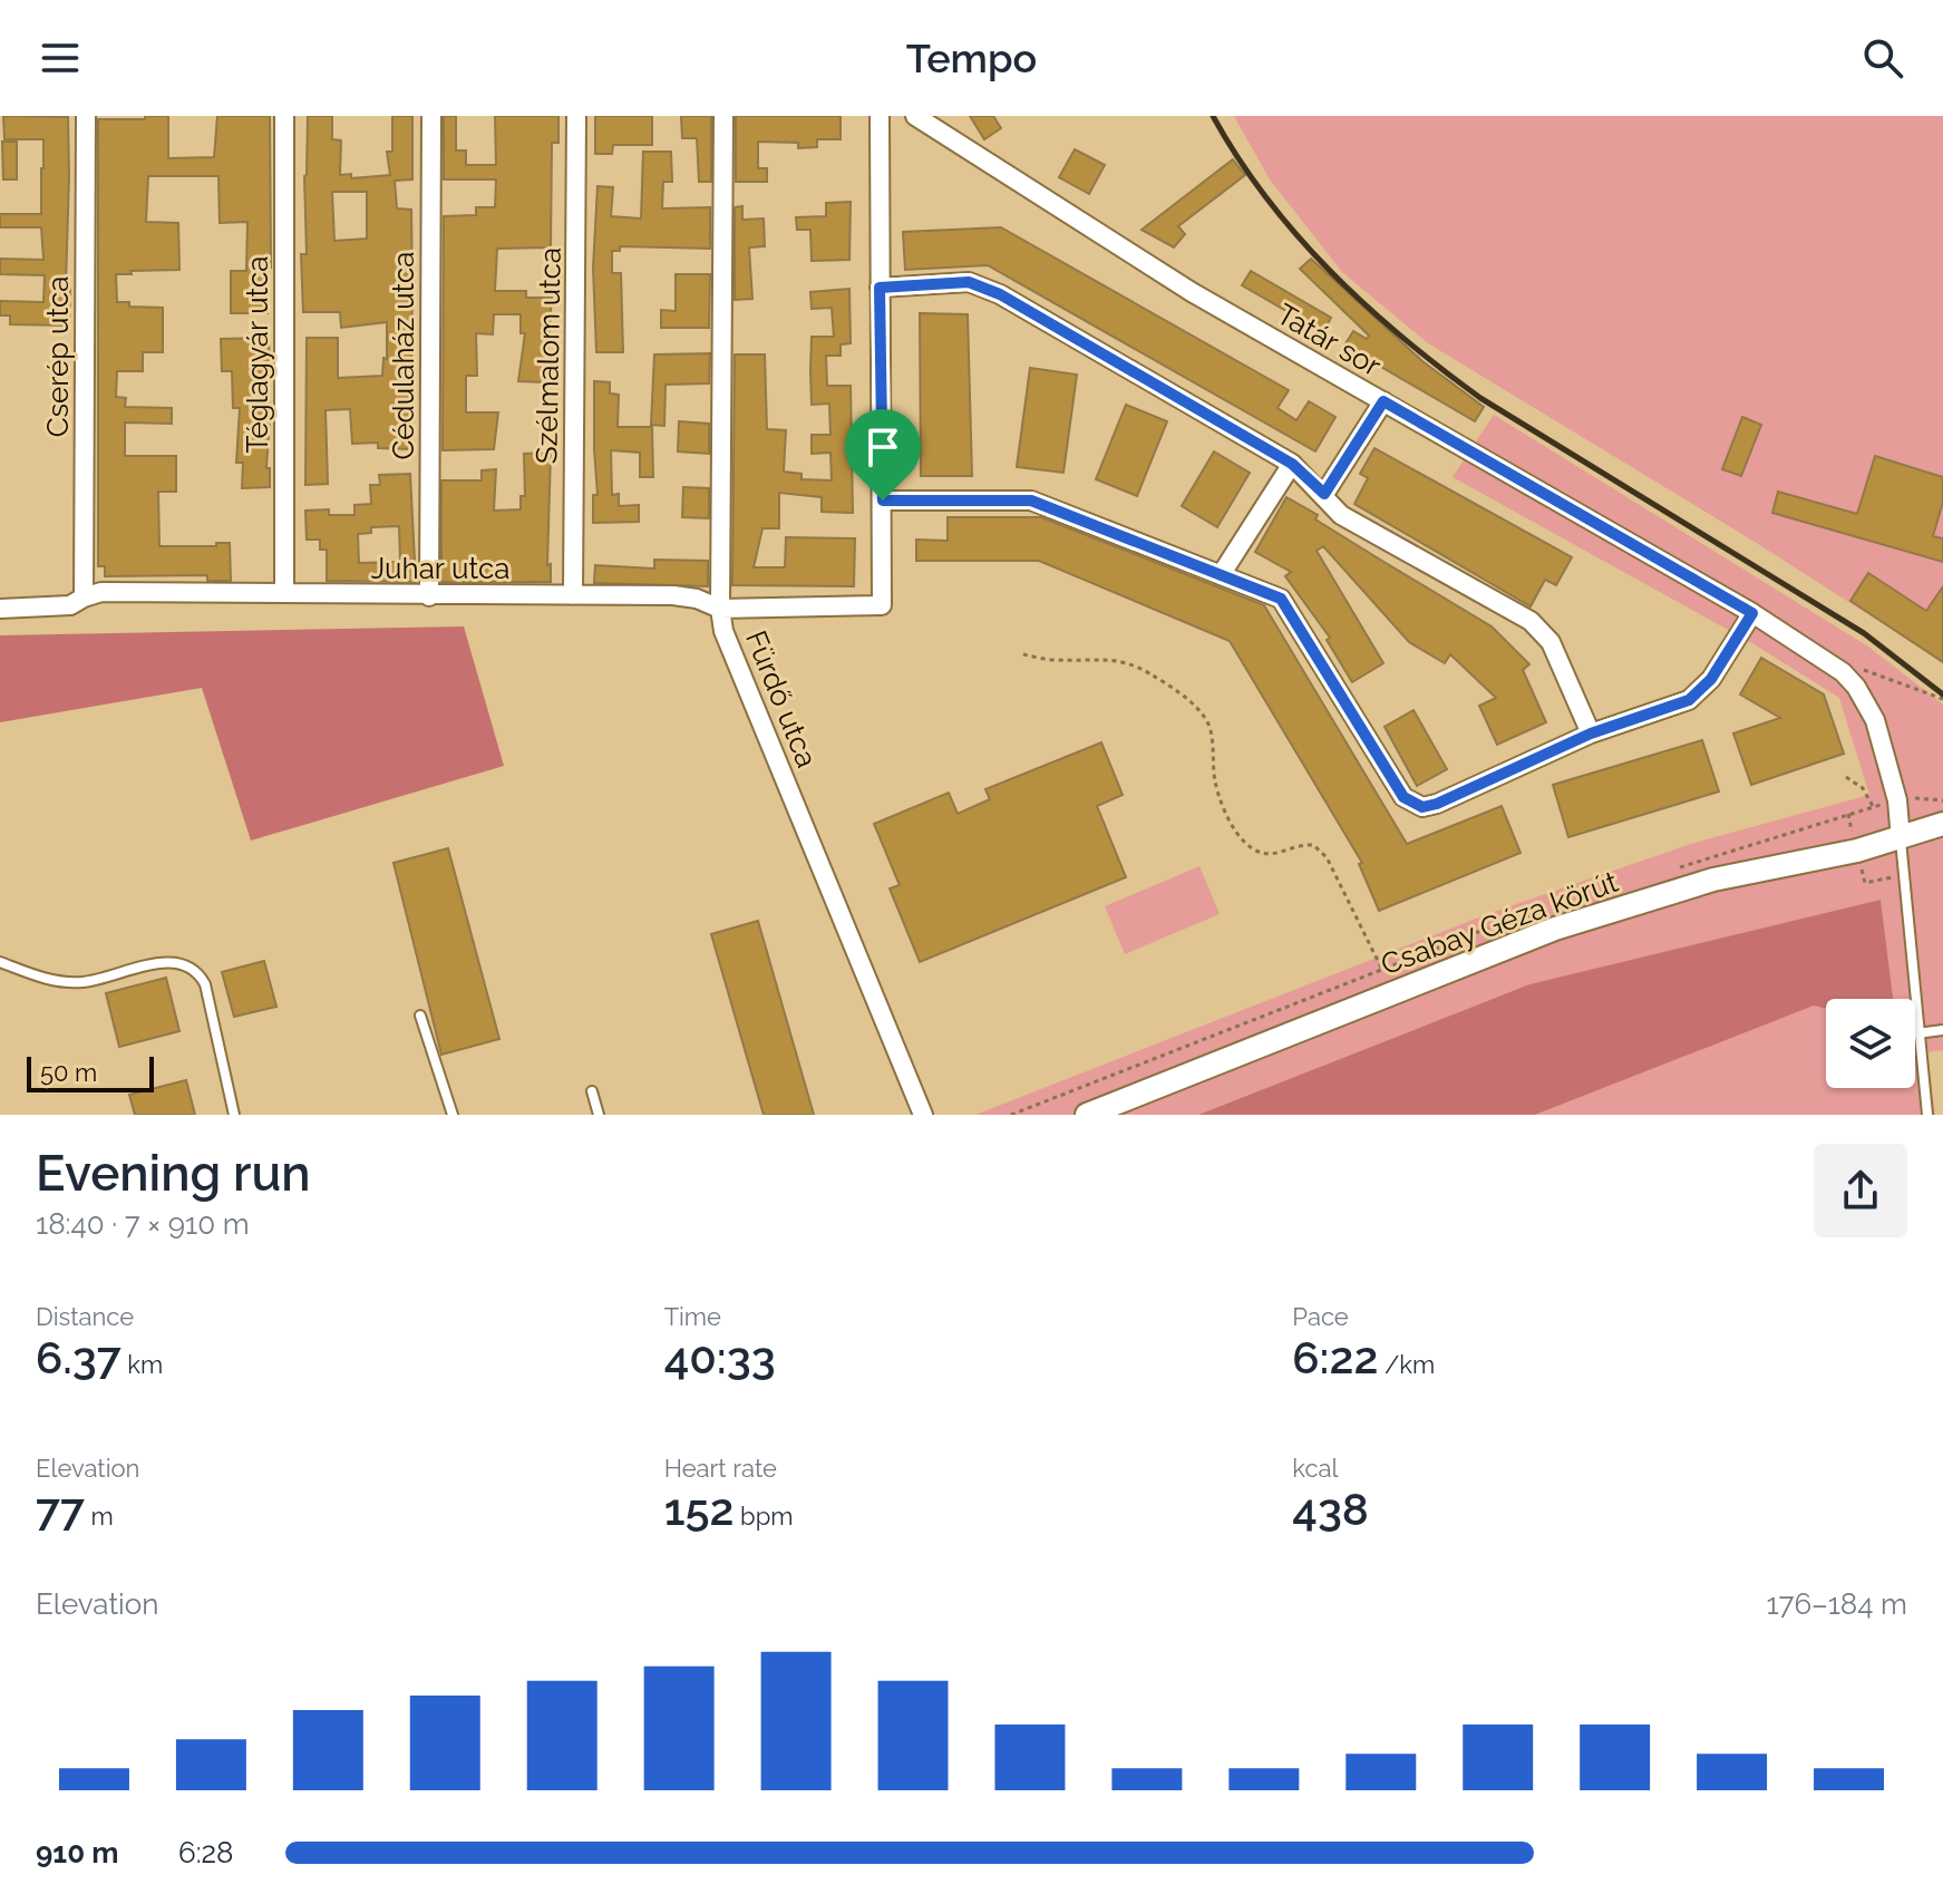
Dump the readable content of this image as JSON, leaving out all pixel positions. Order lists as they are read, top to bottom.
{
  "streets": {
    "street": [
      "Tatár sor",
      "Téglagyár utca",
      "Cédulaház utca",
      "Szélmalom utca",
      "Cserép utca",
      "Juhar utca",
      "Fürdő utca",
      "Csabay Géza körút"
    ]
  },
  "crossings": [
    ["Tatár sor", "Csabay Géza körút"],
    ["Téglagyár utca", "Juhar utca"],
    ["Cédulaház utca", "Juhar utca"],
    ["Szélmalom utca", "Juhar utca"],
    ["Cserép utca", "Juhar utca"],
    ["Juhar utca", "Fürdő utca"]
  ],
  "scale_bar": "50 m",
  "page": {
    "header": "Tempo",
    "scale": "50 m",
    "heading": ["Evening run", "18:40 · 7 × 910 m"],
    "stats": [
      ["Distance", "6.37 km"],
      ["Time", "40:33"],
      ["Pace", "6:22 /km"],
      ["Elevation", "77 m"],
      ["Heart rate", "152 bpm"],
      ["kcal", "438"]
    ],
    "chart": ["Elevation", "176–184 m"],
    "list": [
      {
        "name": "910 m",
        "note": "6:28"
      }
    ]
  }
}
